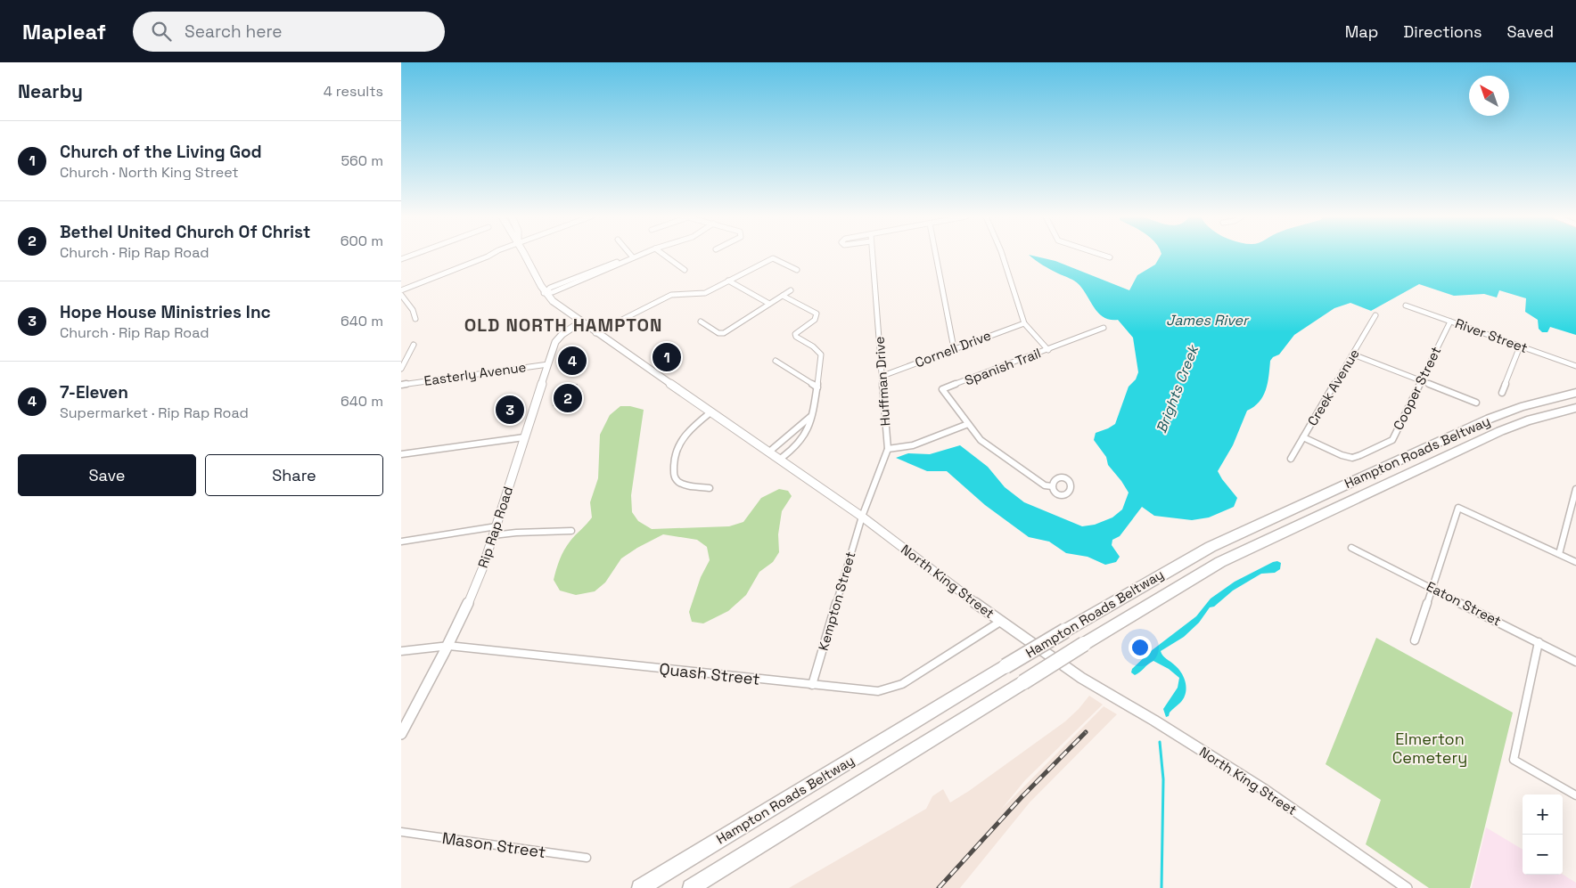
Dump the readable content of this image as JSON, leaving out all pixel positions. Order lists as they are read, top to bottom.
{
  "streets": {
    "highway": ["Hampton Roads Beltway"],
    "main road": ["Rip Rap Road", "North King Street"],
    "street": [
      "River Street",
      "Cornell Drive",
      "Spanish Trail",
      "Easterly Avenue",
      "Huffman Drive",
      "Creek Avenue",
      "Cooper Street",
      "Kempton Street",
      "Eaton Street",
      "Quash Street",
      "Mason Street"
    ]
  },
  "crossings": [
    ["River Street", "Cooper Street"],
    ["Cornell Drive", "Huffman Drive"],
    ["Easterly Avenue", "Rip Rap Road"],
    ["Huffman Drive", "North King Street"],
    ["Huffman Drive", "Kempton Street"],
    ["Creek Avenue", "Cooper Street"],
    ["Rip Rap Road", "North King Street"],
    ["Rip Rap Road", "Quash Street"],
    ["North King Street", "Kempton Street"],
    ["North King Street", "Quash Street"],
    ["Kempton Street", "Quash Street"]
  ],
  "districts": ["OLD NORTH HAMPTON"],
  "water": ["James River", "Brights Creek"],
  "parks": ["Elmerton Cemetery"],
  "north": "top left",
  "page": {
    "header": "Mapleaf",
    "search": "Search here",
    "nav": ["Map", "Directions", "Saved"],
    "heading": ["Nearby", "4 results"],
    "list": [
      {
        "mark": "1",
        "name": "Church of the Living God",
        "note": "Church · North King Street",
        "value": "560 m"
      },
      {
        "mark": "2",
        "name": "Bethel United Church Of Christ",
        "note": "Church · Rip Rap Road",
        "value": "600 m"
      },
      {
        "mark": "3",
        "name": "Hope House Ministries Inc",
        "note": "Church · Rip Rap Road",
        "value": "640 m"
      },
      {
        "mark": "4",
        "name": "7-Eleven",
        "note": "Supermarket · Rip Rap Road",
        "value": "640 m"
      }
    ],
    "pins": [
      "1",
      "4",
      "2",
      "3"
    ],
    "buttons": ["Save", "Share"],
    "map_buttons": ["+", "−"]
  }
}
